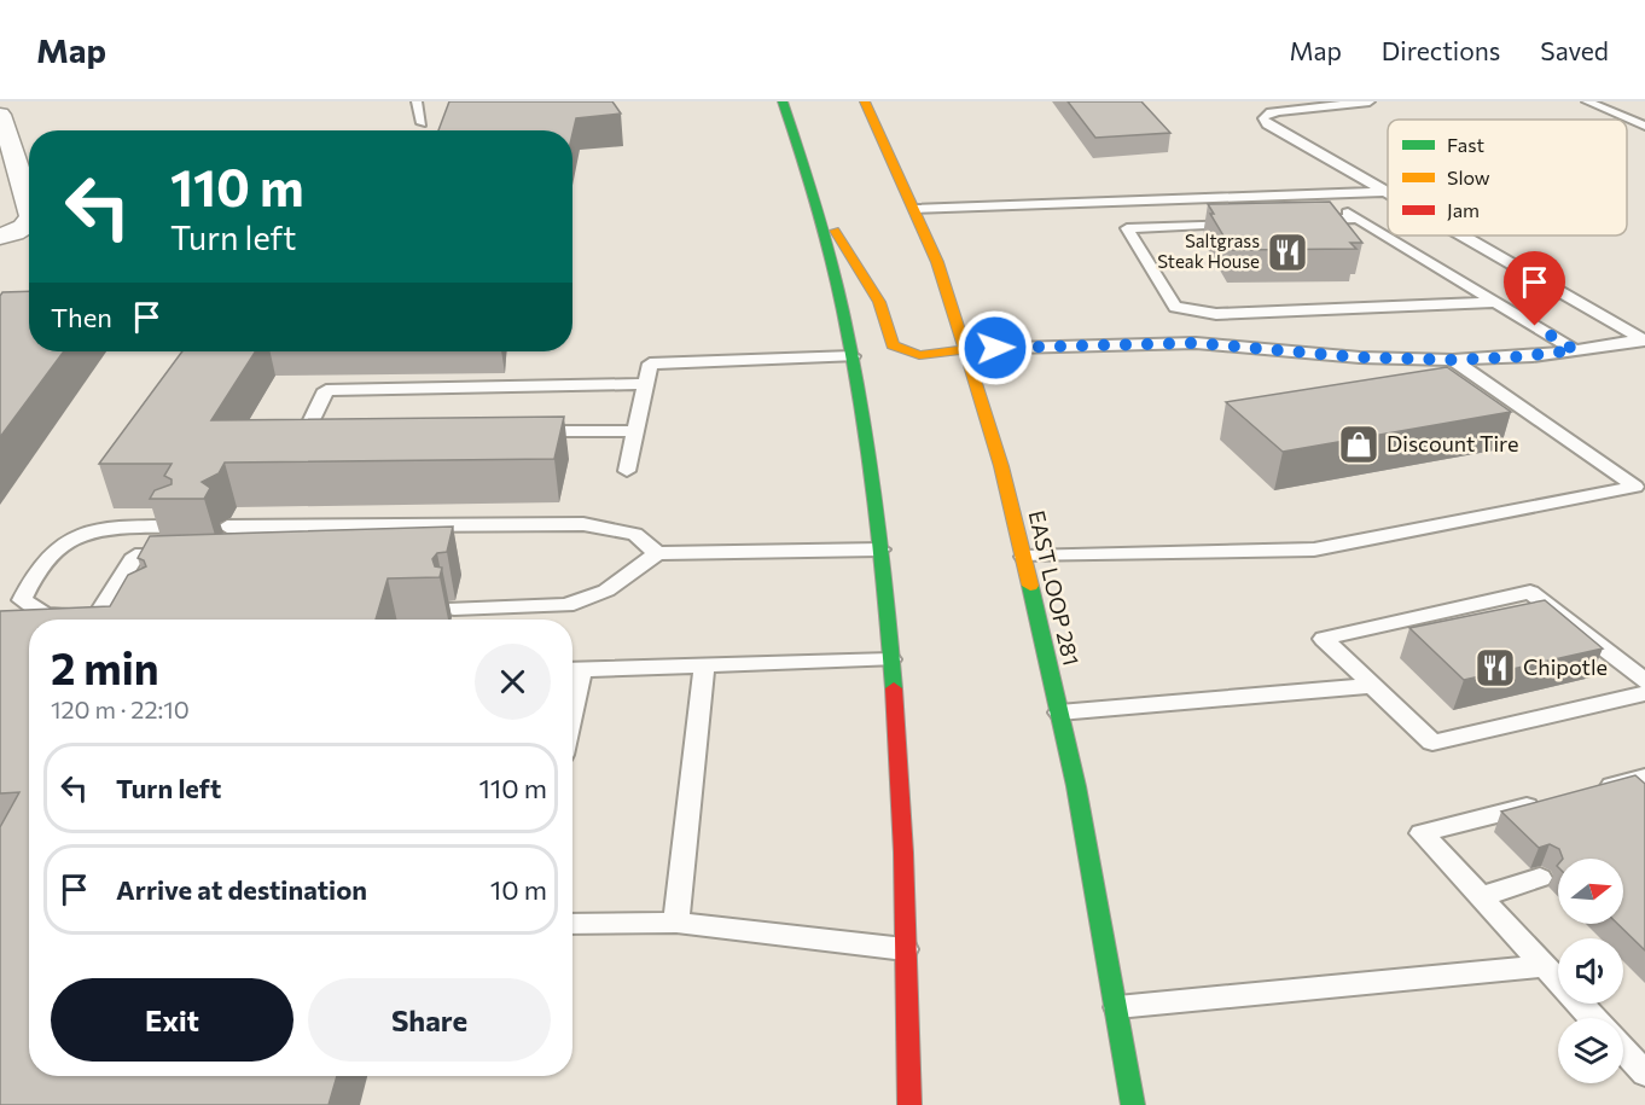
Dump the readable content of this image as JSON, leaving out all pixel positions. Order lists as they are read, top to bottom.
{
  "streets": {
    "highway": ["EAST LOOP 281"]
  },
  "places": {
    "restaurant": ["Saltgrass Steak House", "Chipotle"],
    "shop": ["Discount Tire"]
  },
  "legend": ["Fast", "Slow", "Jam"],
  "north": "right",
  "page": {
    "header": "Map",
    "nav": ["Map", "Directions", "Saved"],
    "turn": ["110 m", "Turn left"],
    "then": "Then",
    "heading": ["2 min", "120 m · 22:10"],
    "list": [
      {
        "name": "Turn left",
        "value": "110 m"
      },
      {
        "name": "Arrive at destination",
        "value": "10 m"
      }
    ],
    "buttons": ["Exit", "Share"]
  }
}
